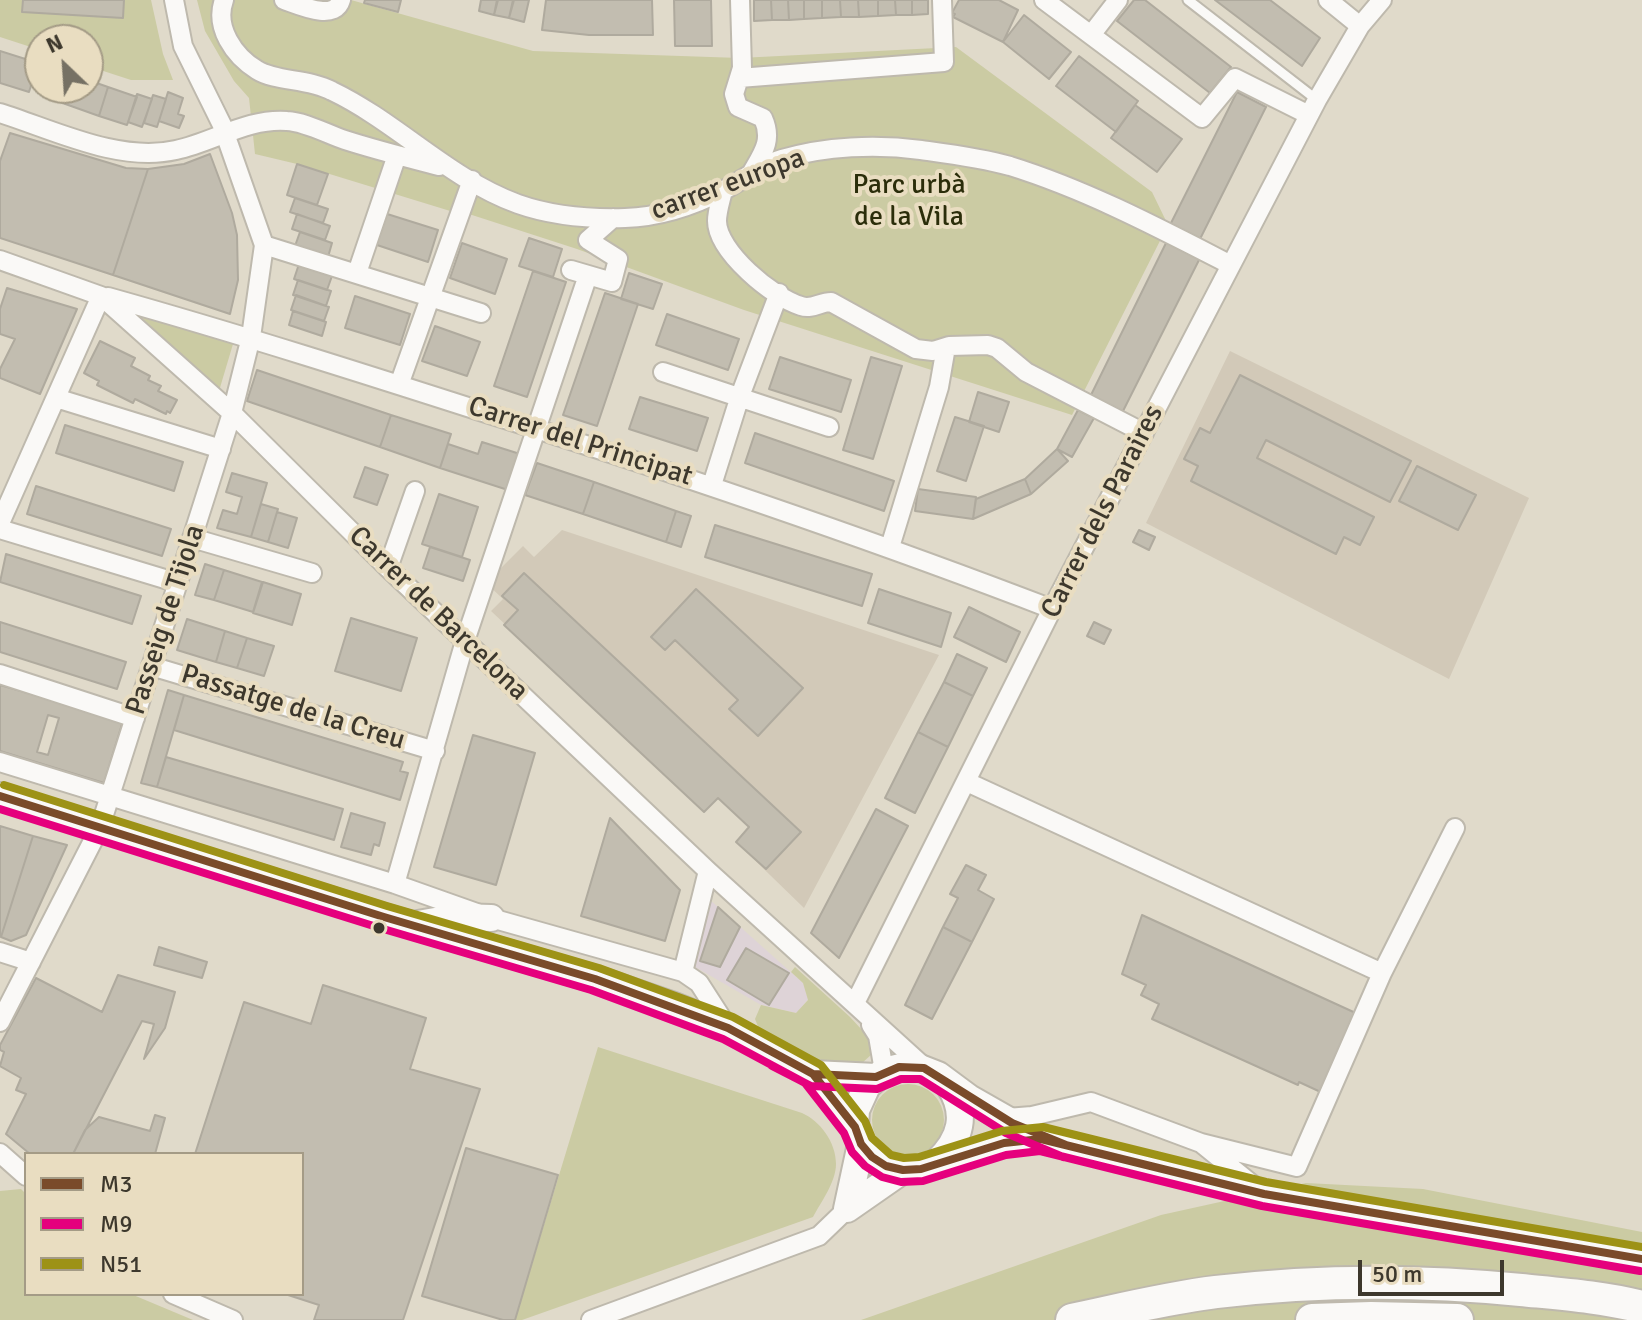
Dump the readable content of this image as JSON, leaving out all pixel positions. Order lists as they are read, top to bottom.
{
  "streets": {
    "street": [
      "carrer europa",
      "Carrer del Principat",
      "Carrer dels Paraires",
      "Carrer de Barcelona",
      "Passeig de Tijola",
      "Passatge de la Creu"
    ]
  },
  "crossings": [
    ["carrer europa", "Carrer dels Paraires"],
    ["Carrer del Principat", "Carrer dels Paraires"],
    ["Carrer del Principat", "Carrer de Barcelona"],
    ["Carrer del Principat", "Passeig de Tijola"],
    ["Carrer dels Paraires", "Carrer de Barcelona"],
    ["Carrer de Barcelona", "Passeig de Tijola"],
    ["Passeig de Tijola", "Passatge de la Creu"]
  ],
  "parks": ["Parc urbà de la Vila"],
  "lines": ["transit line N51", "transit line M3", "transit line M9"],
  "legend": ["M3", "M9", "N51"],
  "scale_bar": "50 m",
  "north": "top left"
}
